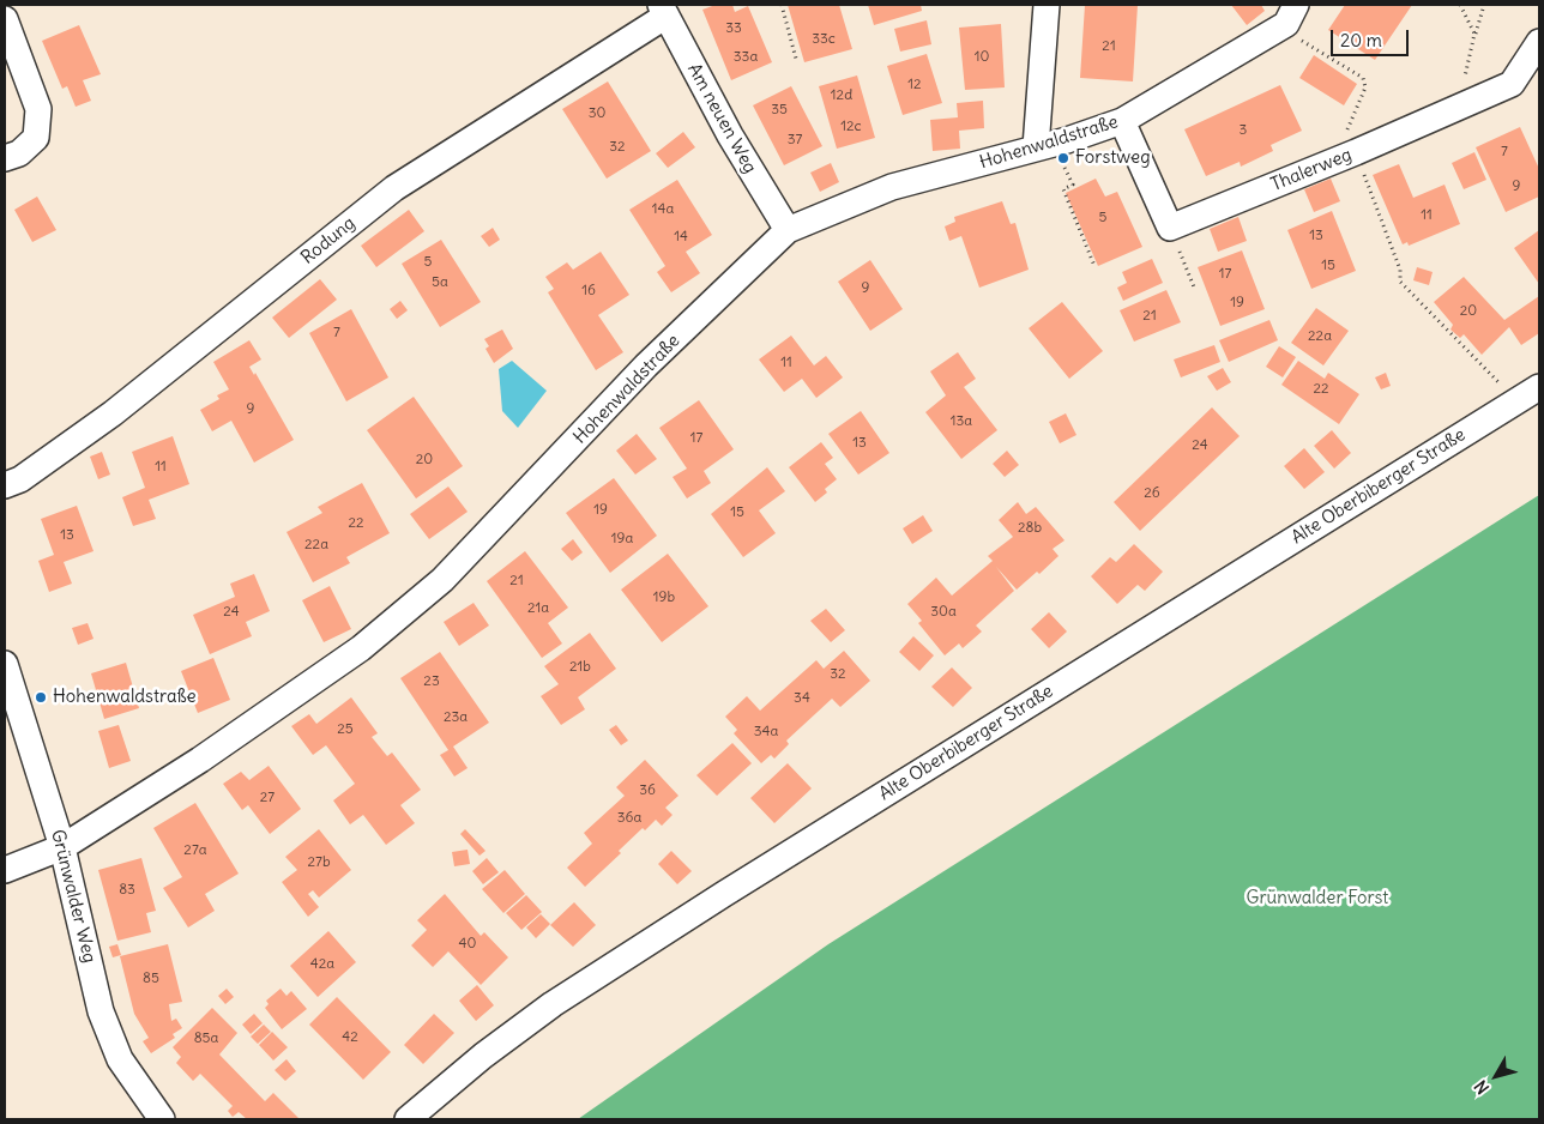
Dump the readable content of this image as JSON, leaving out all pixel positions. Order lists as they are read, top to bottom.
{
  "streets": {
    "street": [
      "Am neuen Weg",
      "Hohenwaldstraße",
      "Thalerweg",
      "Rodung",
      "Alte Oberbiberger Straße",
      "Grünwalder Weg"
    ]
  },
  "crossings": [
    ["Am neuen Weg", "Hohenwaldstraße"],
    ["Am neuen Weg", "Rodung"],
    ["Hohenwaldstraße", "Grünwalder Weg"]
  ],
  "parks": ["Grünwalder Forst"],
  "places": ["Forstweg", "Hohenwaldstraße"],
  "house_numbers": [
    "33",
    "33c",
    "21",
    "33a",
    "10",
    "12",
    "12d",
    "35",
    "30",
    "12c",
    "3",
    "37",
    "32",
    "7",
    "9",
    "14a",
    "11",
    "5",
    "13",
    "14",
    "5",
    "15",
    "17",
    "5a",
    "9",
    "16",
    "19",
    "20",
    "21",
    "7",
    "22a",
    "11",
    "22",
    "9",
    "13a",
    "17",
    "13",
    "24",
    "20",
    "11",
    "26",
    "19",
    "15",
    "22",
    "28b",
    "13",
    "19a",
    "22a",
    "21",
    "19b",
    "21a",
    "24",
    "30a",
    "21b",
    "32",
    "23",
    "34",
    "23a",
    "25",
    "34a",
    "36",
    "27",
    "36a",
    "27a",
    "27b",
    "83",
    "40",
    "42a",
    "85",
    "42",
    "85a"
  ],
  "scale_bar": "20 m",
  "north": "bottom left"
}
